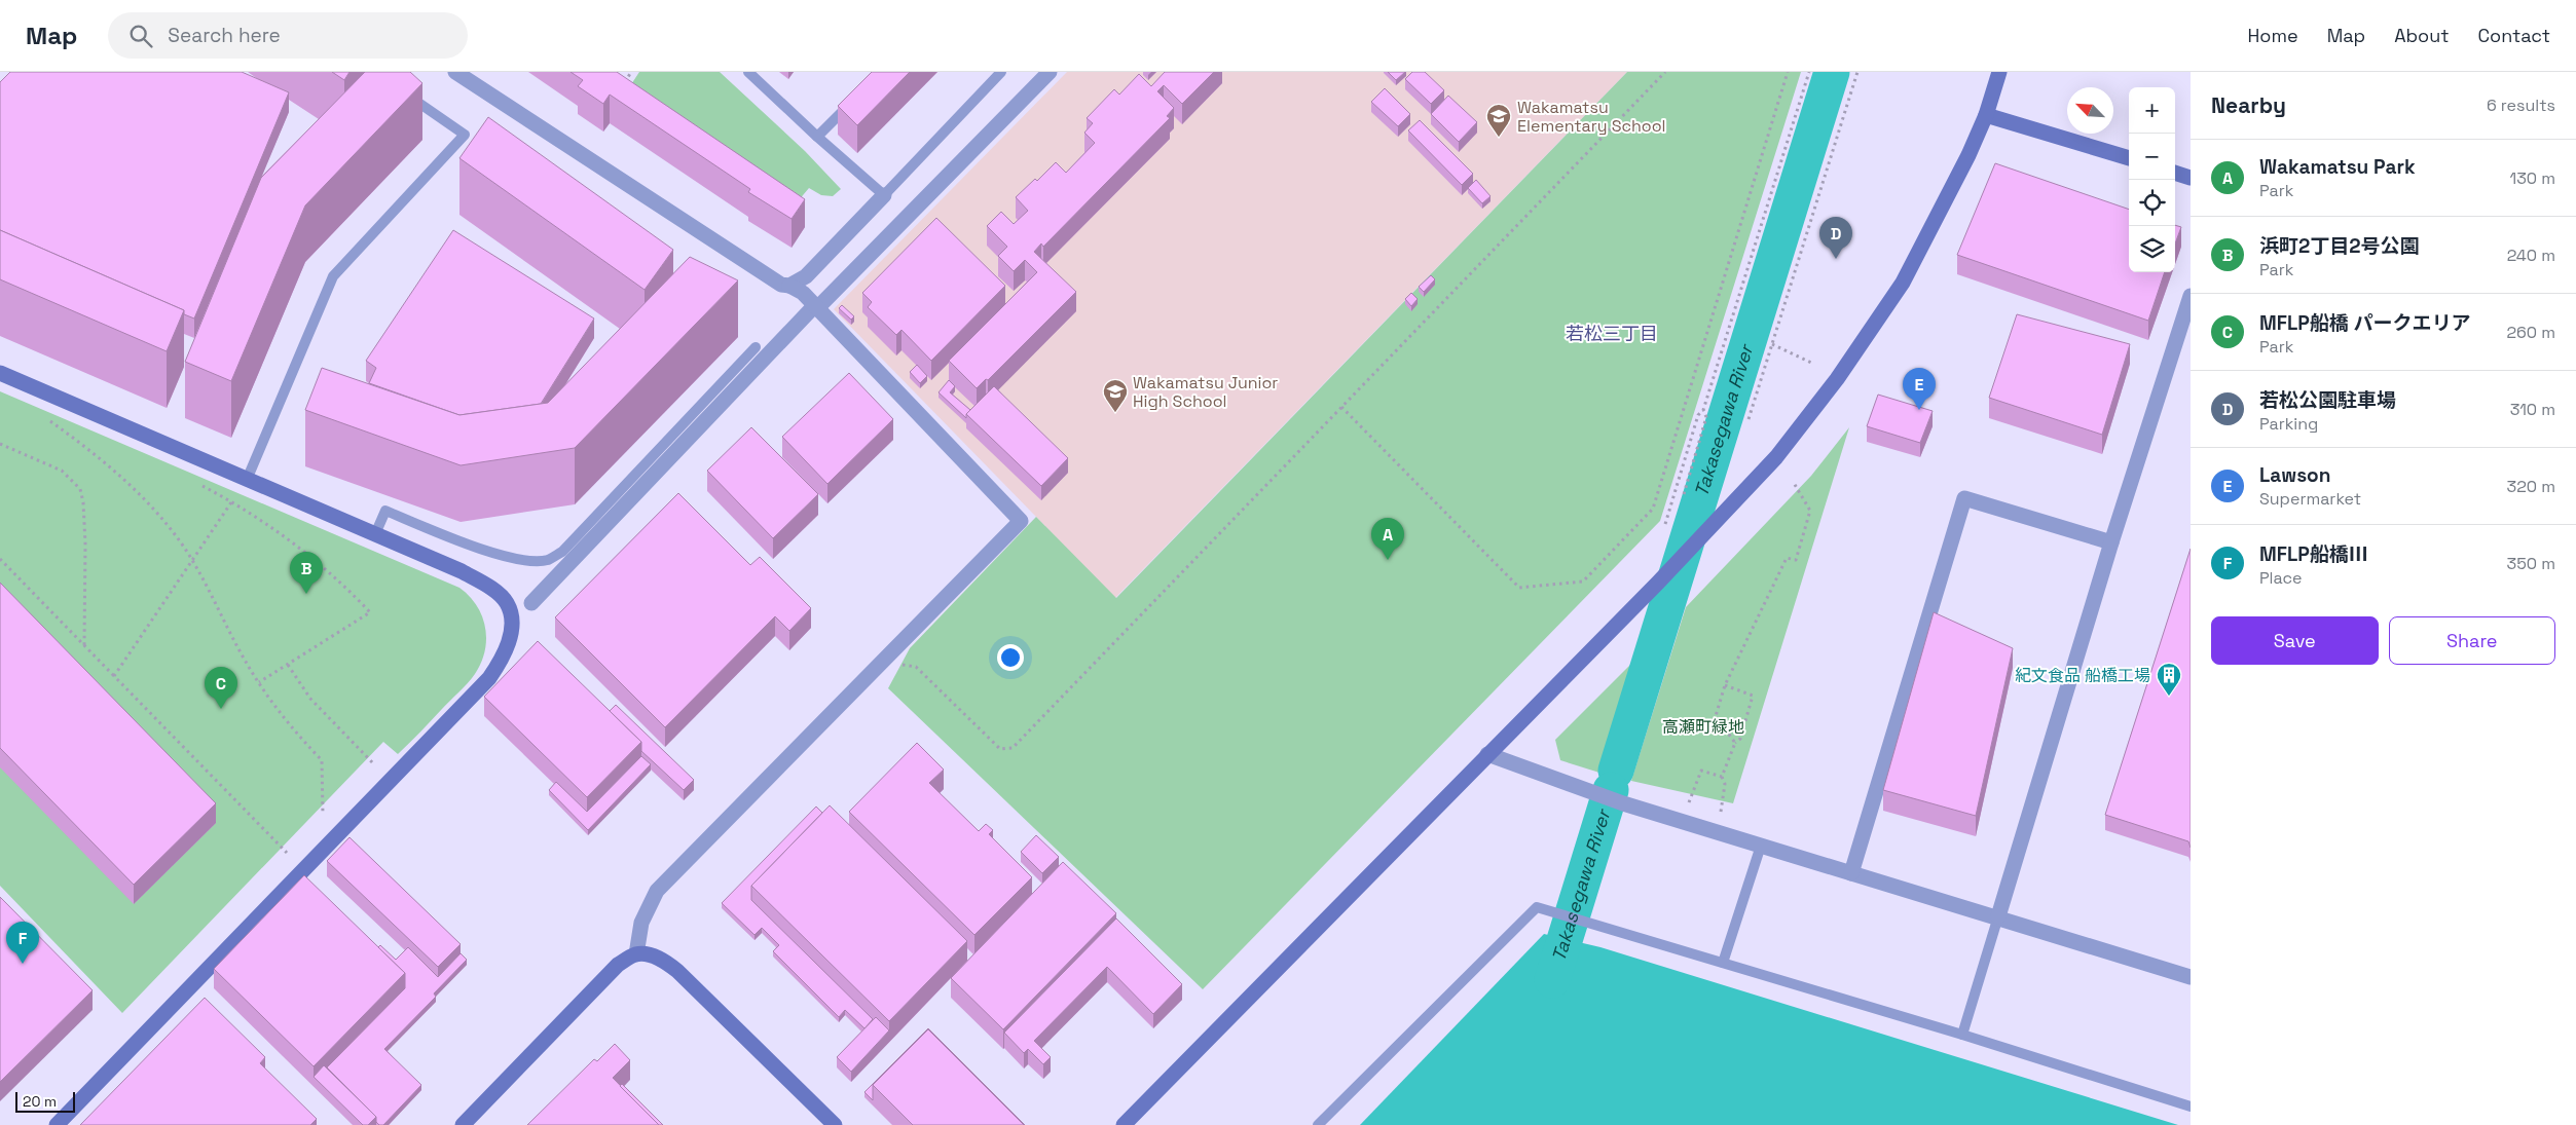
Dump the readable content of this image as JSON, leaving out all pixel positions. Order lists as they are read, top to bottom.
{
  "districts": ["若松三丁目"],
  "water": ["Takasegawa River"],
  "parks": ["高瀬町緑地"],
  "places": {
    "school or university": ["Wakamatsu Elementary School", "Wakamatsu Junior High School"],
    "building": ["紀文食品 船橋工場"]
  },
  "scale_bar": "20 m",
  "north": "top left",
  "page": {
    "header": "Map",
    "search": "Search here",
    "nav": [
      "Home",
      "Map",
      "About",
      "Contact"
    ],
    "heading": ["Nearby", "6 results"],
    "map_buttons": ["+", "−"],
    "list": [
      {
        "mark": "A",
        "name": "Wakamatsu Park",
        "note": "Park",
        "value": "130 m"
      },
      {
        "mark": "B",
        "name": "浜町2丁目2号公園",
        "note": "Park",
        "value": "240 m"
      },
      {
        "mark": "C",
        "name": "MFLP船橋 パークエリア",
        "note": "Park",
        "value": "260 m"
      },
      {
        "mark": "D",
        "name": "若松公園駐車場",
        "note": "Parking",
        "value": "310 m"
      },
      {
        "mark": "E",
        "name": "Lawson",
        "note": "Supermarket",
        "value": "320 m"
      },
      {
        "mark": "F",
        "name": "MFLP船橋Ⅲ",
        "note": "Place",
        "value": "350 m"
      }
    ],
    "pins": [
      "D",
      "E",
      "A",
      "B",
      "C",
      "F"
    ],
    "buttons": ["Save", "Share"],
    "scale": "20 m"
  }
}
